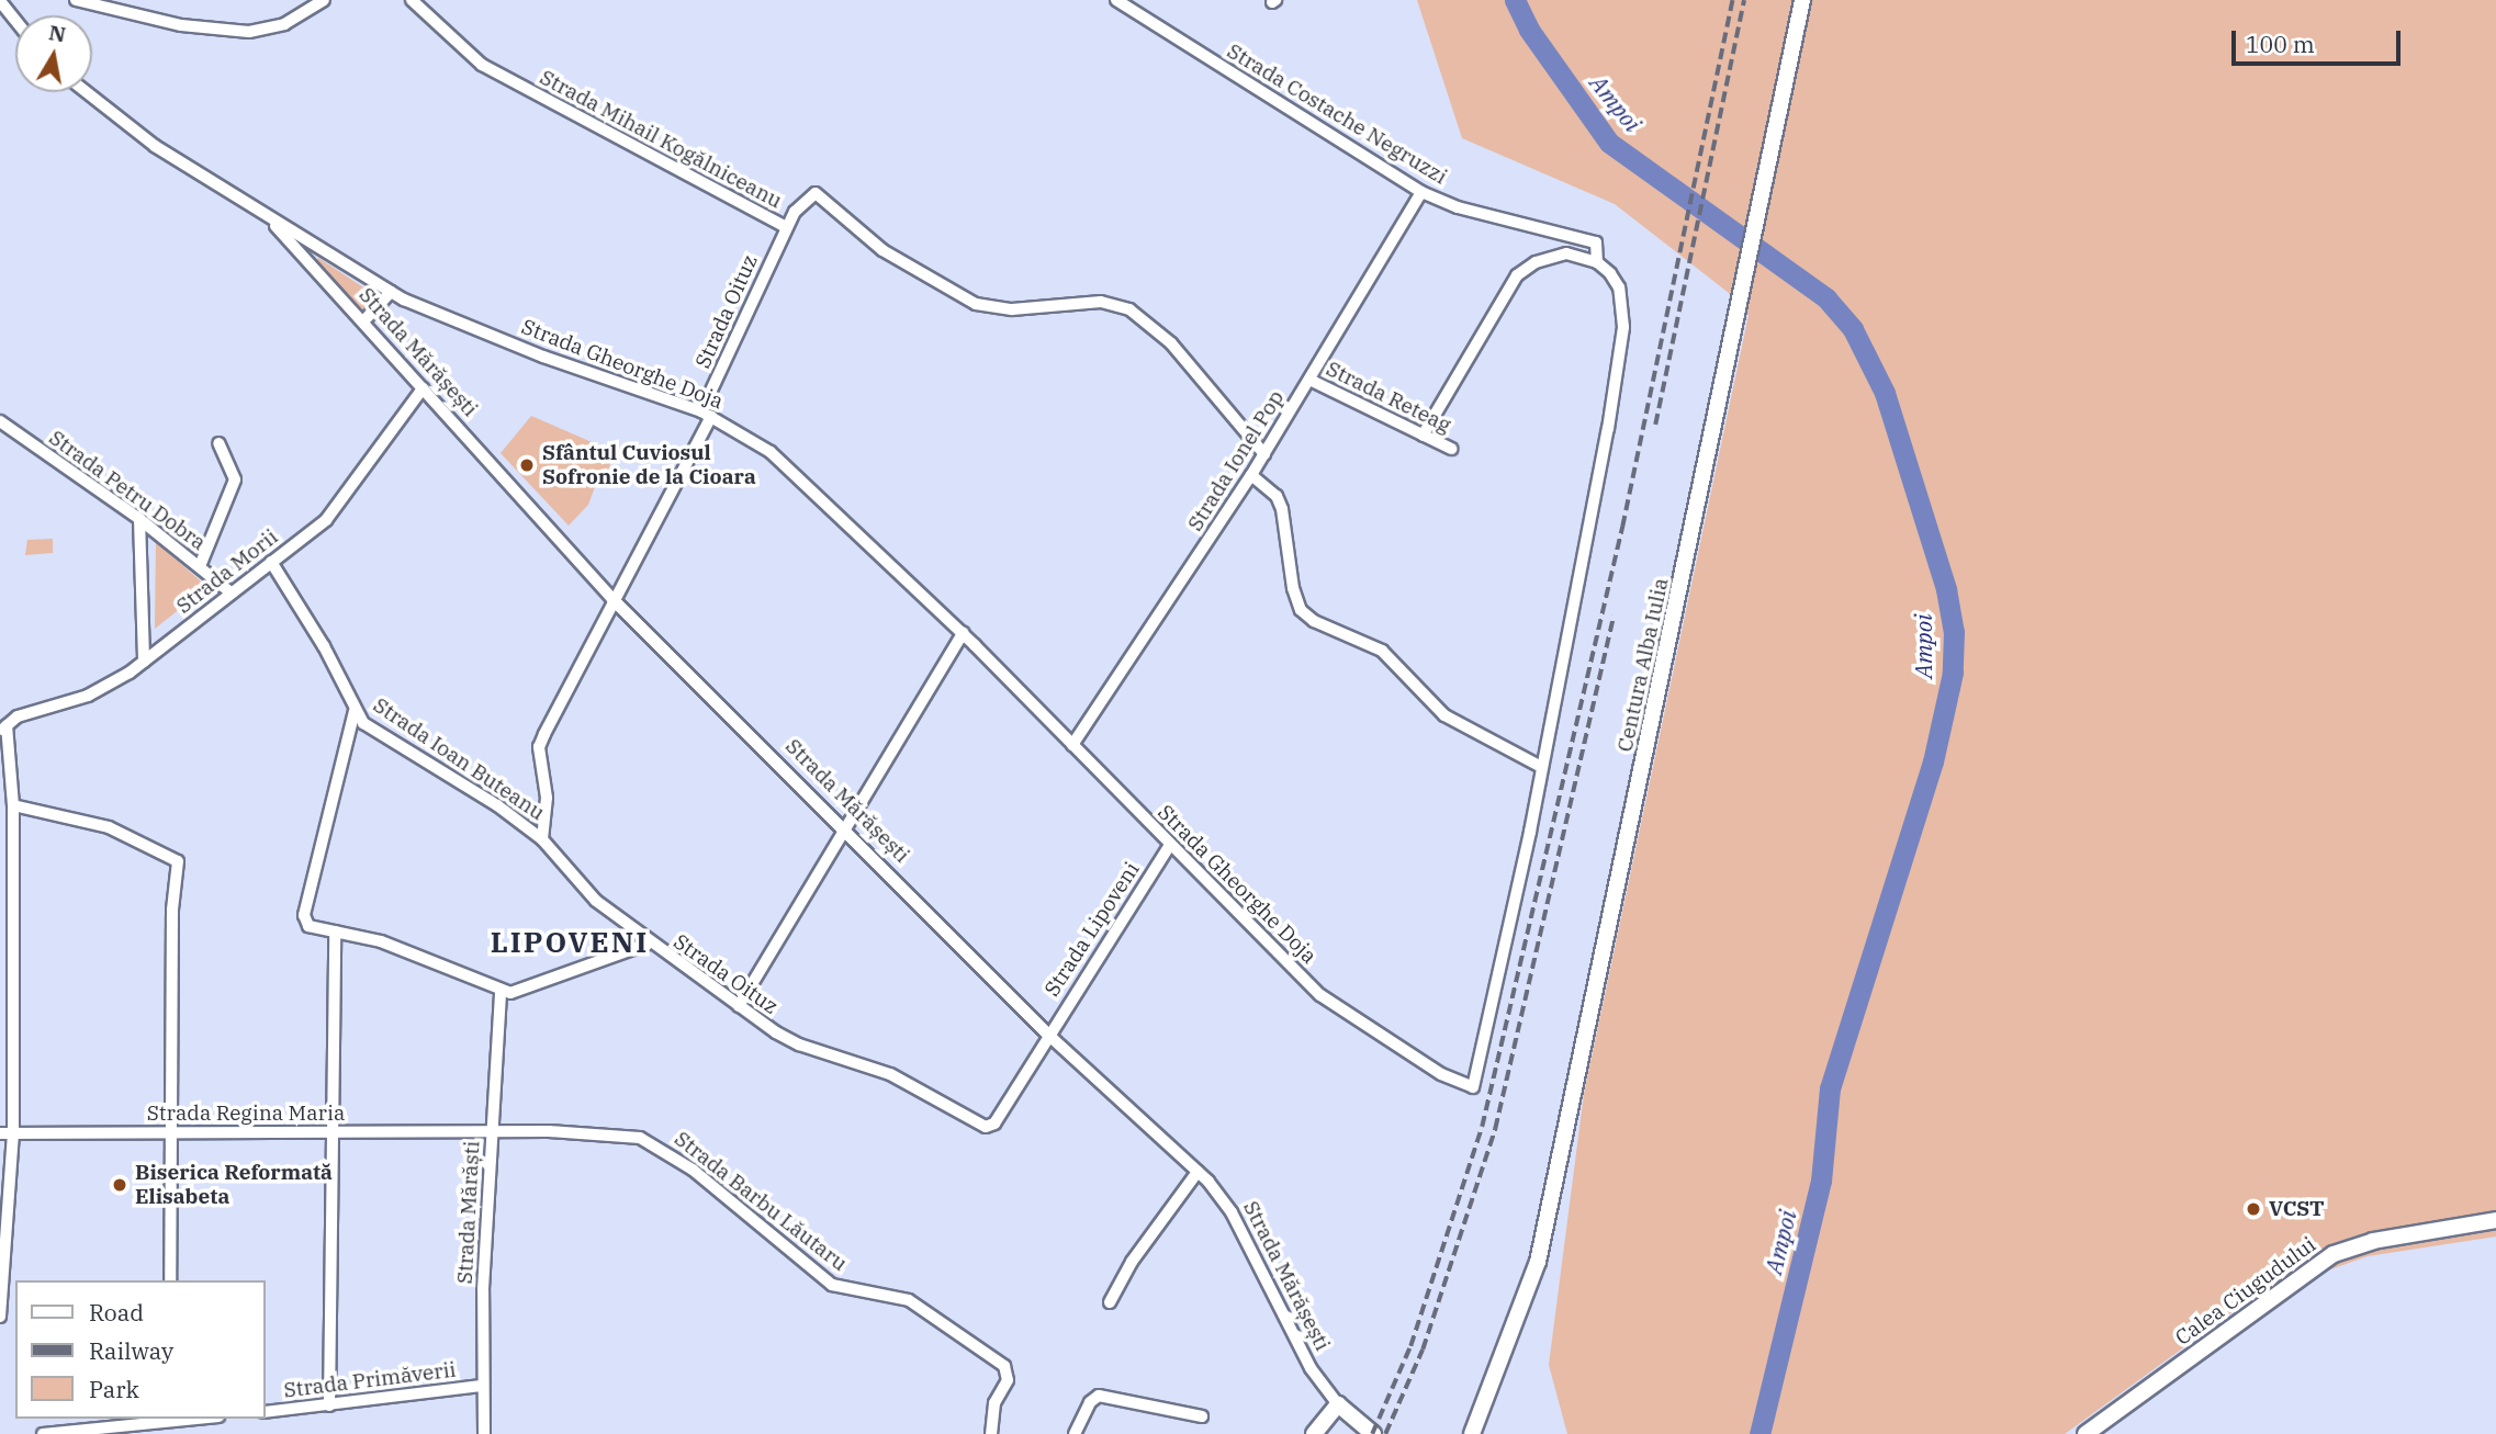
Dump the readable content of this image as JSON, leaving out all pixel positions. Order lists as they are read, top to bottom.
{
  "streets": {
    "main road": ["Strada Mărășești", "Centura Alba Iulia", "Calea Ciugudului"],
    "street": [
      "Strada Costache Negruzzi",
      "Strada Mihail Kogălniceanu",
      "Strada Oituz",
      "Strada Gheorghe Doja",
      "Strada Reteag",
      "Strada Ionel Pop",
      "Strada Petru Dobra",
      "Strada Morii",
      "Strada Ioan Buteanu",
      "Strada Lipoveni",
      "Strada Regina Maria",
      "Strada Barbu Lăutaru",
      "Strada Mărăști",
      "Strada Primăverii"
    ]
  },
  "crossings": [
    ["Strada Costache Negruzzi", "Strada Gheorghe Doja"],
    ["Strada Costache Negruzzi", "Strada Ionel Pop"],
    ["Strada Mihail Kogălniceanu", "Strada Oituz"],
    ["Strada Mihail Kogălniceanu", "Strada Ionel Pop"],
    ["Strada Oituz", "Strada Mărășești"],
    ["Strada Oituz", "Strada Gheorghe Doja"],
    ["Strada Oituz", "Strada Ioan Buteanu"],
    ["Strada Oituz", "Strada Lipoveni"],
    ["Strada Mărășești", "Strada Gheorghe Doja"],
    ["Strada Mărășești", "Strada Morii"],
    ["Strada Mărășești", "Strada Lipoveni"],
    ["Strada Gheorghe Doja", "Strada Ionel Pop"],
    ["Strada Gheorghe Doja", "Strada Lipoveni"],
    ["Strada Reteag", "Strada Ionel Pop"],
    ["Strada Petru Dobra", "Strada Morii"],
    ["Strada Morii", "Strada Ioan Buteanu"],
    ["Strada Regina Maria", "Strada Barbu Lăutaru"],
    ["Strada Regina Maria", "Strada Mărăști"],
    ["Strada Barbu Lăutaru", "Strada Mărăști"],
    ["Strada Mărăști", "Strada Primăverii"]
  ],
  "districts": ["LIPOVENI"],
  "water": ["Ampoi"],
  "places": ["Sfântul Cuviosul Sofronie de la Cioara", "Biserica Reformată Elisabeta", "VCST"],
  "legend": ["Road", "Railway", "Park"],
  "scale_bar": "100 m",
  "north": "top"
}
